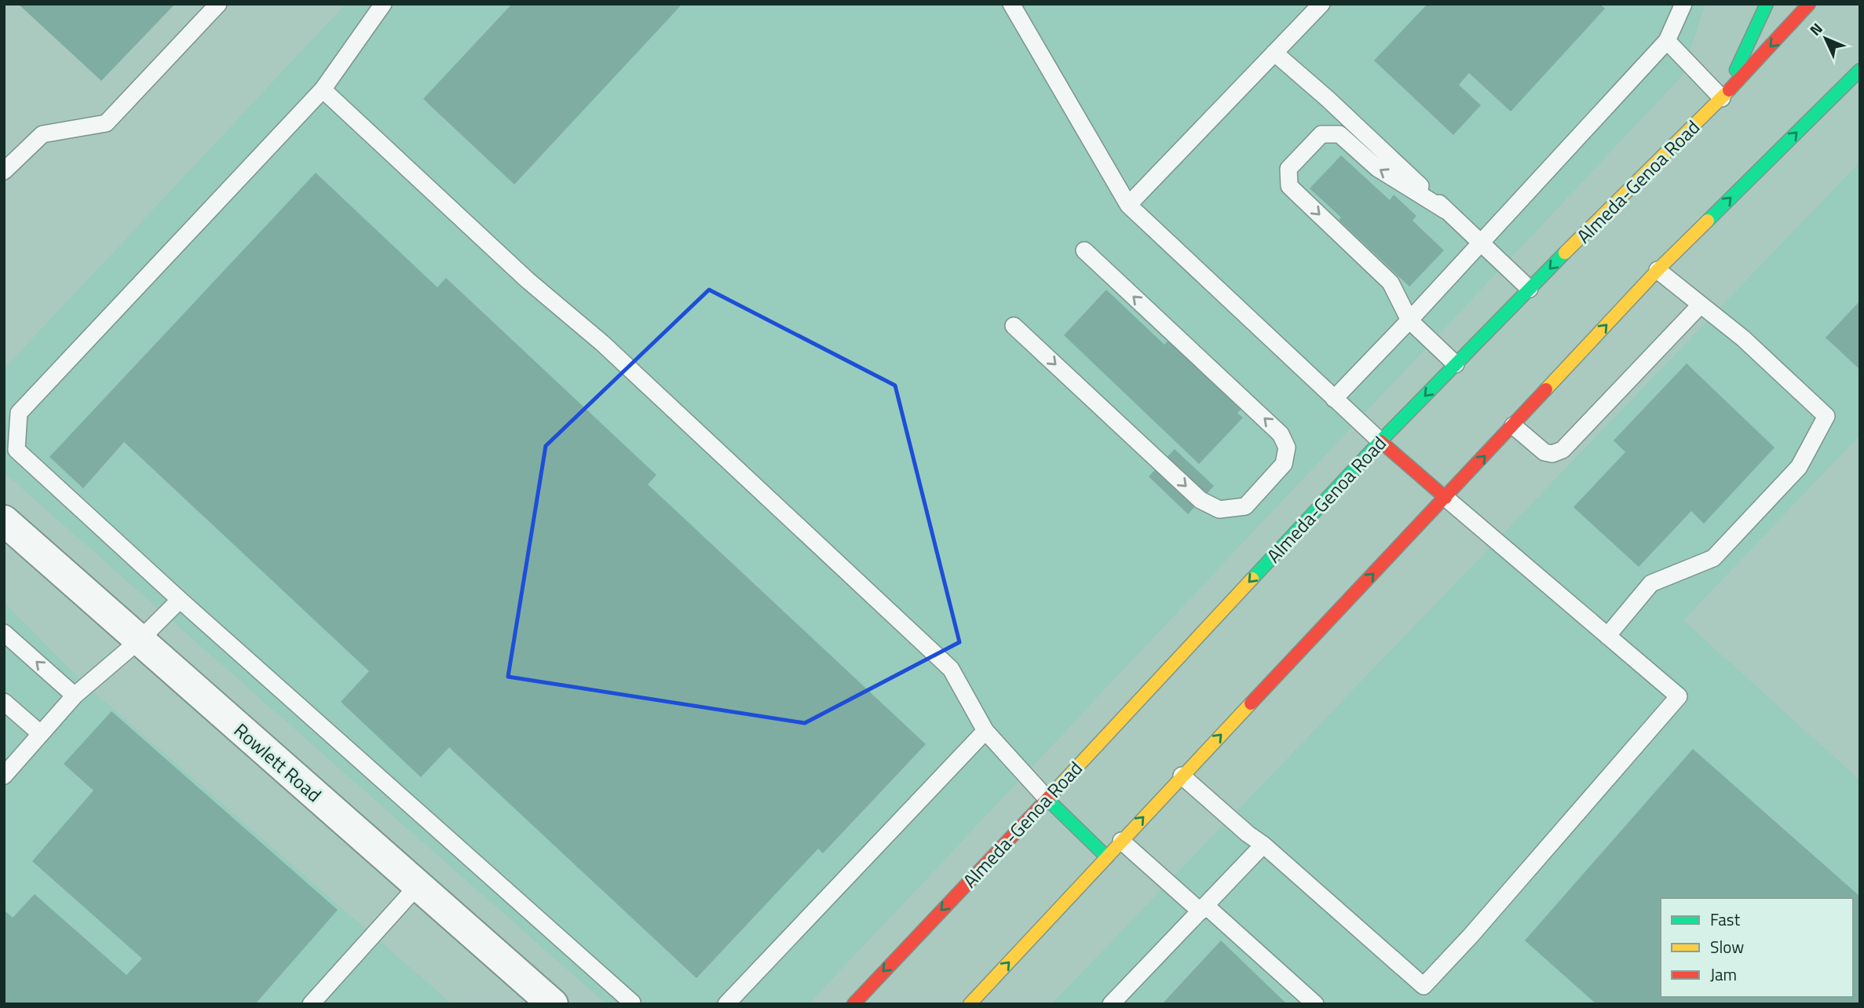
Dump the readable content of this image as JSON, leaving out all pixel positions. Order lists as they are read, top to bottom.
{
  "streets": {
    "main road": ["Almeda-Genoa Road"],
    "street": ["Rowlett Road"]
  },
  "legend": ["Fast", "Slow", "Jam"],
  "north": "top left"
}
